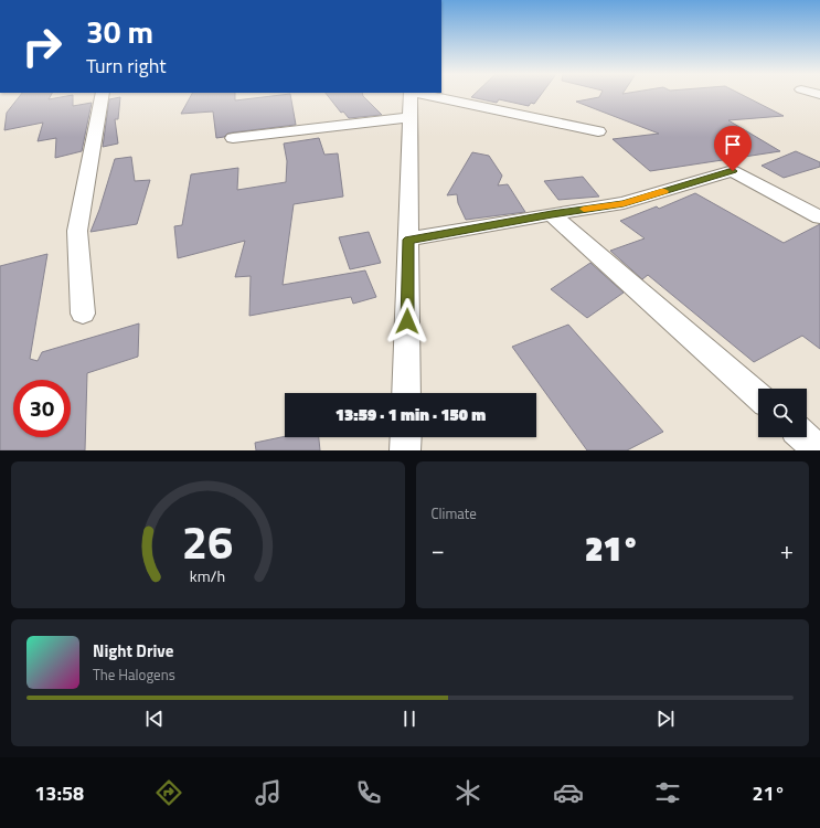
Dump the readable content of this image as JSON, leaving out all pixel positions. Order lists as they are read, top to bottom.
{
  "page": {
    "turn": ["30 m", "Turn right"],
    "limit": "30",
    "trip": "13:59 · 1 min · 150 m",
    "tile": "Climate",
    "heat": ["−", "21°", "+"],
    "song": ["Night Drive", "The Halogens"],
    "tabs": ["13:58", "21°"],
    "gauge": ["26", "km/h"]
  }
}
